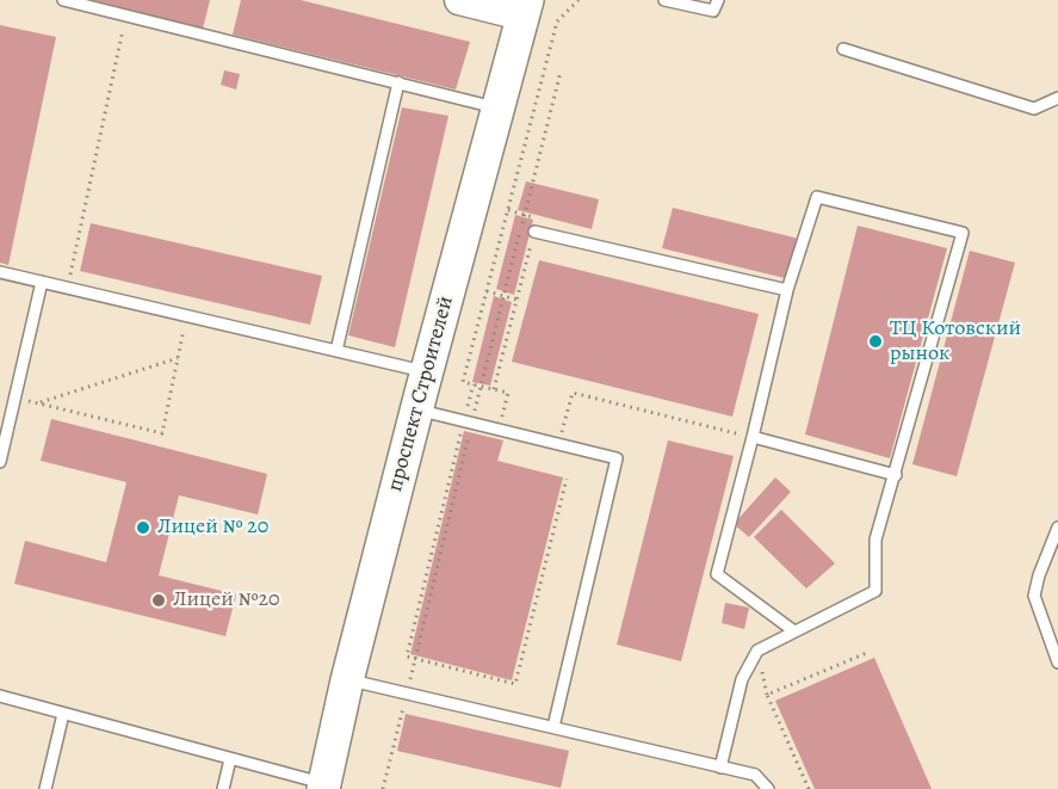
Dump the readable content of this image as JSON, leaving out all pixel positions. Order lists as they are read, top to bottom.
{
  "streets": {
    "main road": ["проспект Строителей"]
  },
  "places": ["ТЦ Котовский рынок", "Лицей № 20", "Лицей №20"]
}
